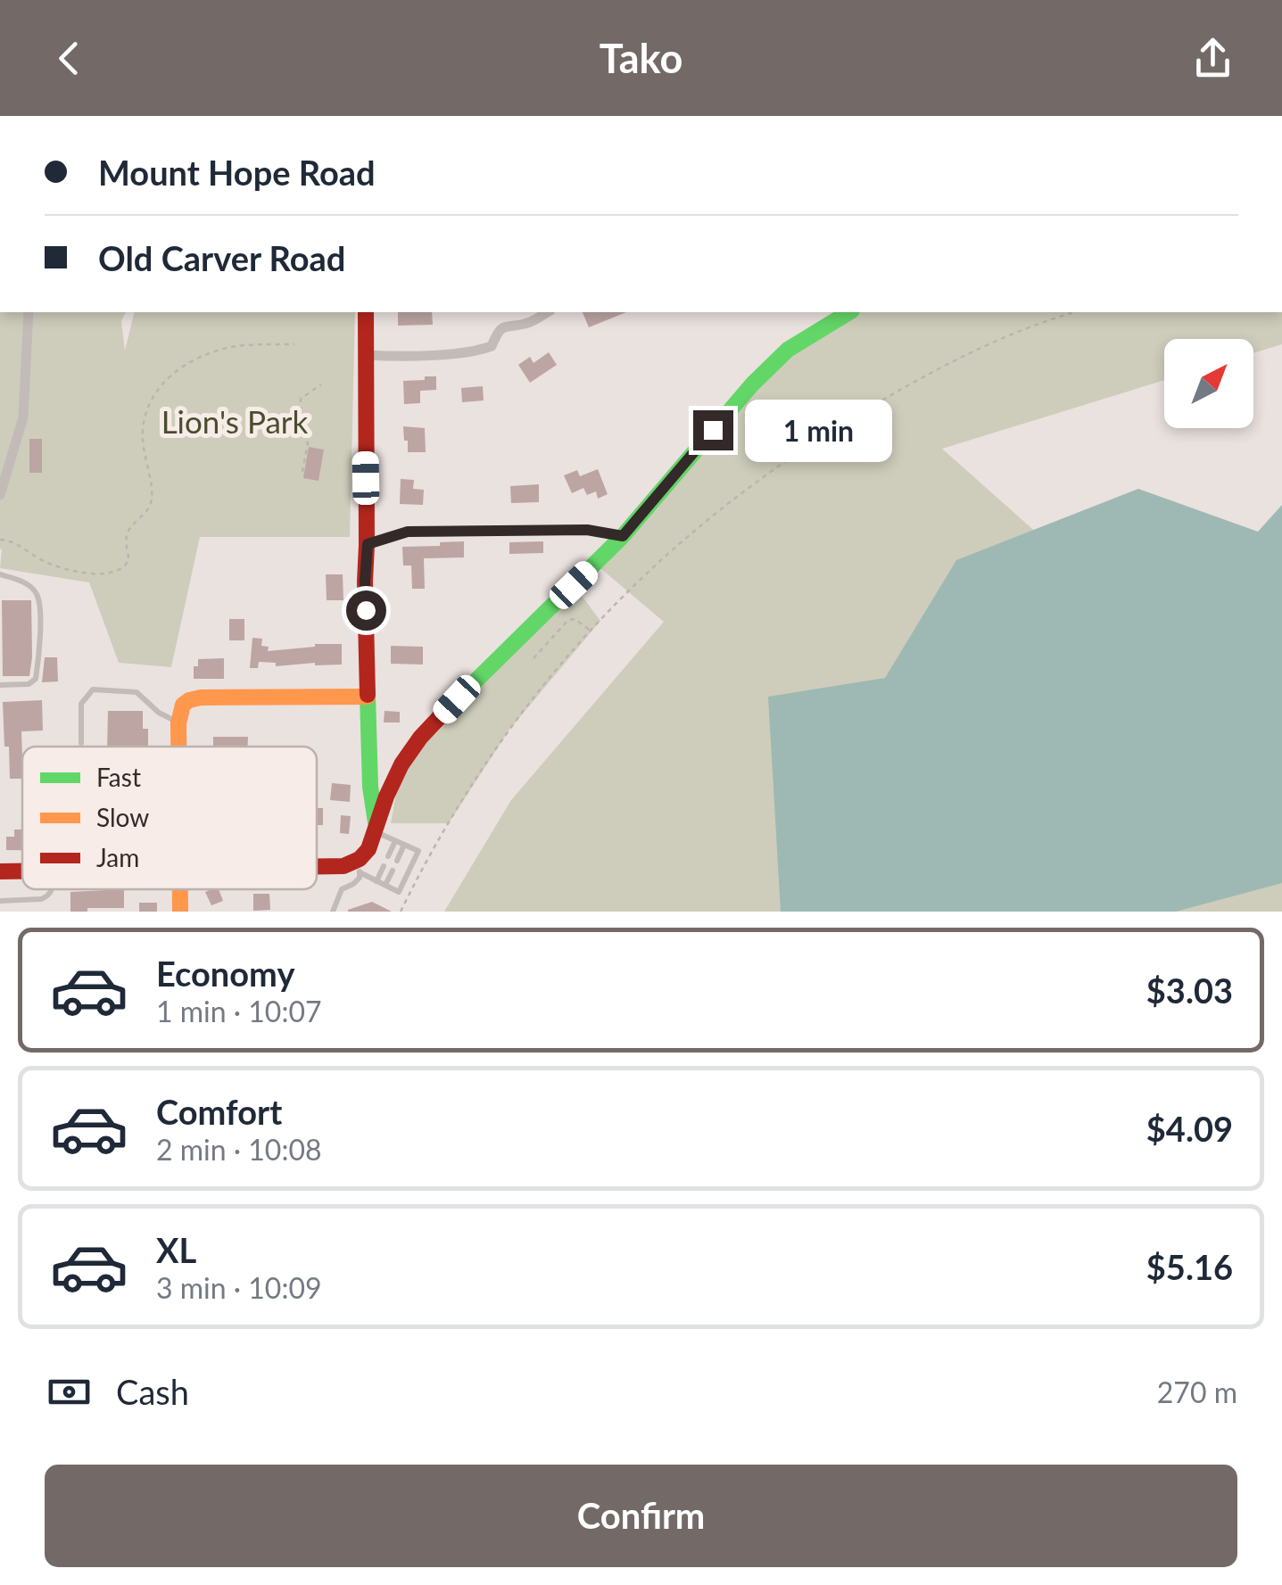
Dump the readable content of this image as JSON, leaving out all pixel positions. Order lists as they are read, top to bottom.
{
  "parks": ["Lion's Park"],
  "legend": ["Fast", "Slow", "Jam"],
  "north": "top right",
  "page": {
    "header": "Tako",
    "banner": ["Mount Hope Road", "Old Carver Road"],
    "bubble": "1 min",
    "list": [
      {
        "name": "Economy",
        "note": "1 min · 10:07",
        "value": "$3.03"
      },
      {
        "name": "Comfort",
        "note": "2 min · 10:08",
        "value": "$4.09"
      },
      {
        "name": "XL",
        "note": "3 min · 10:09",
        "value": "$5.16"
      }
    ],
    "pay": ["Cash", "270 m"],
    "buttons": "Confirm"
  }
}
